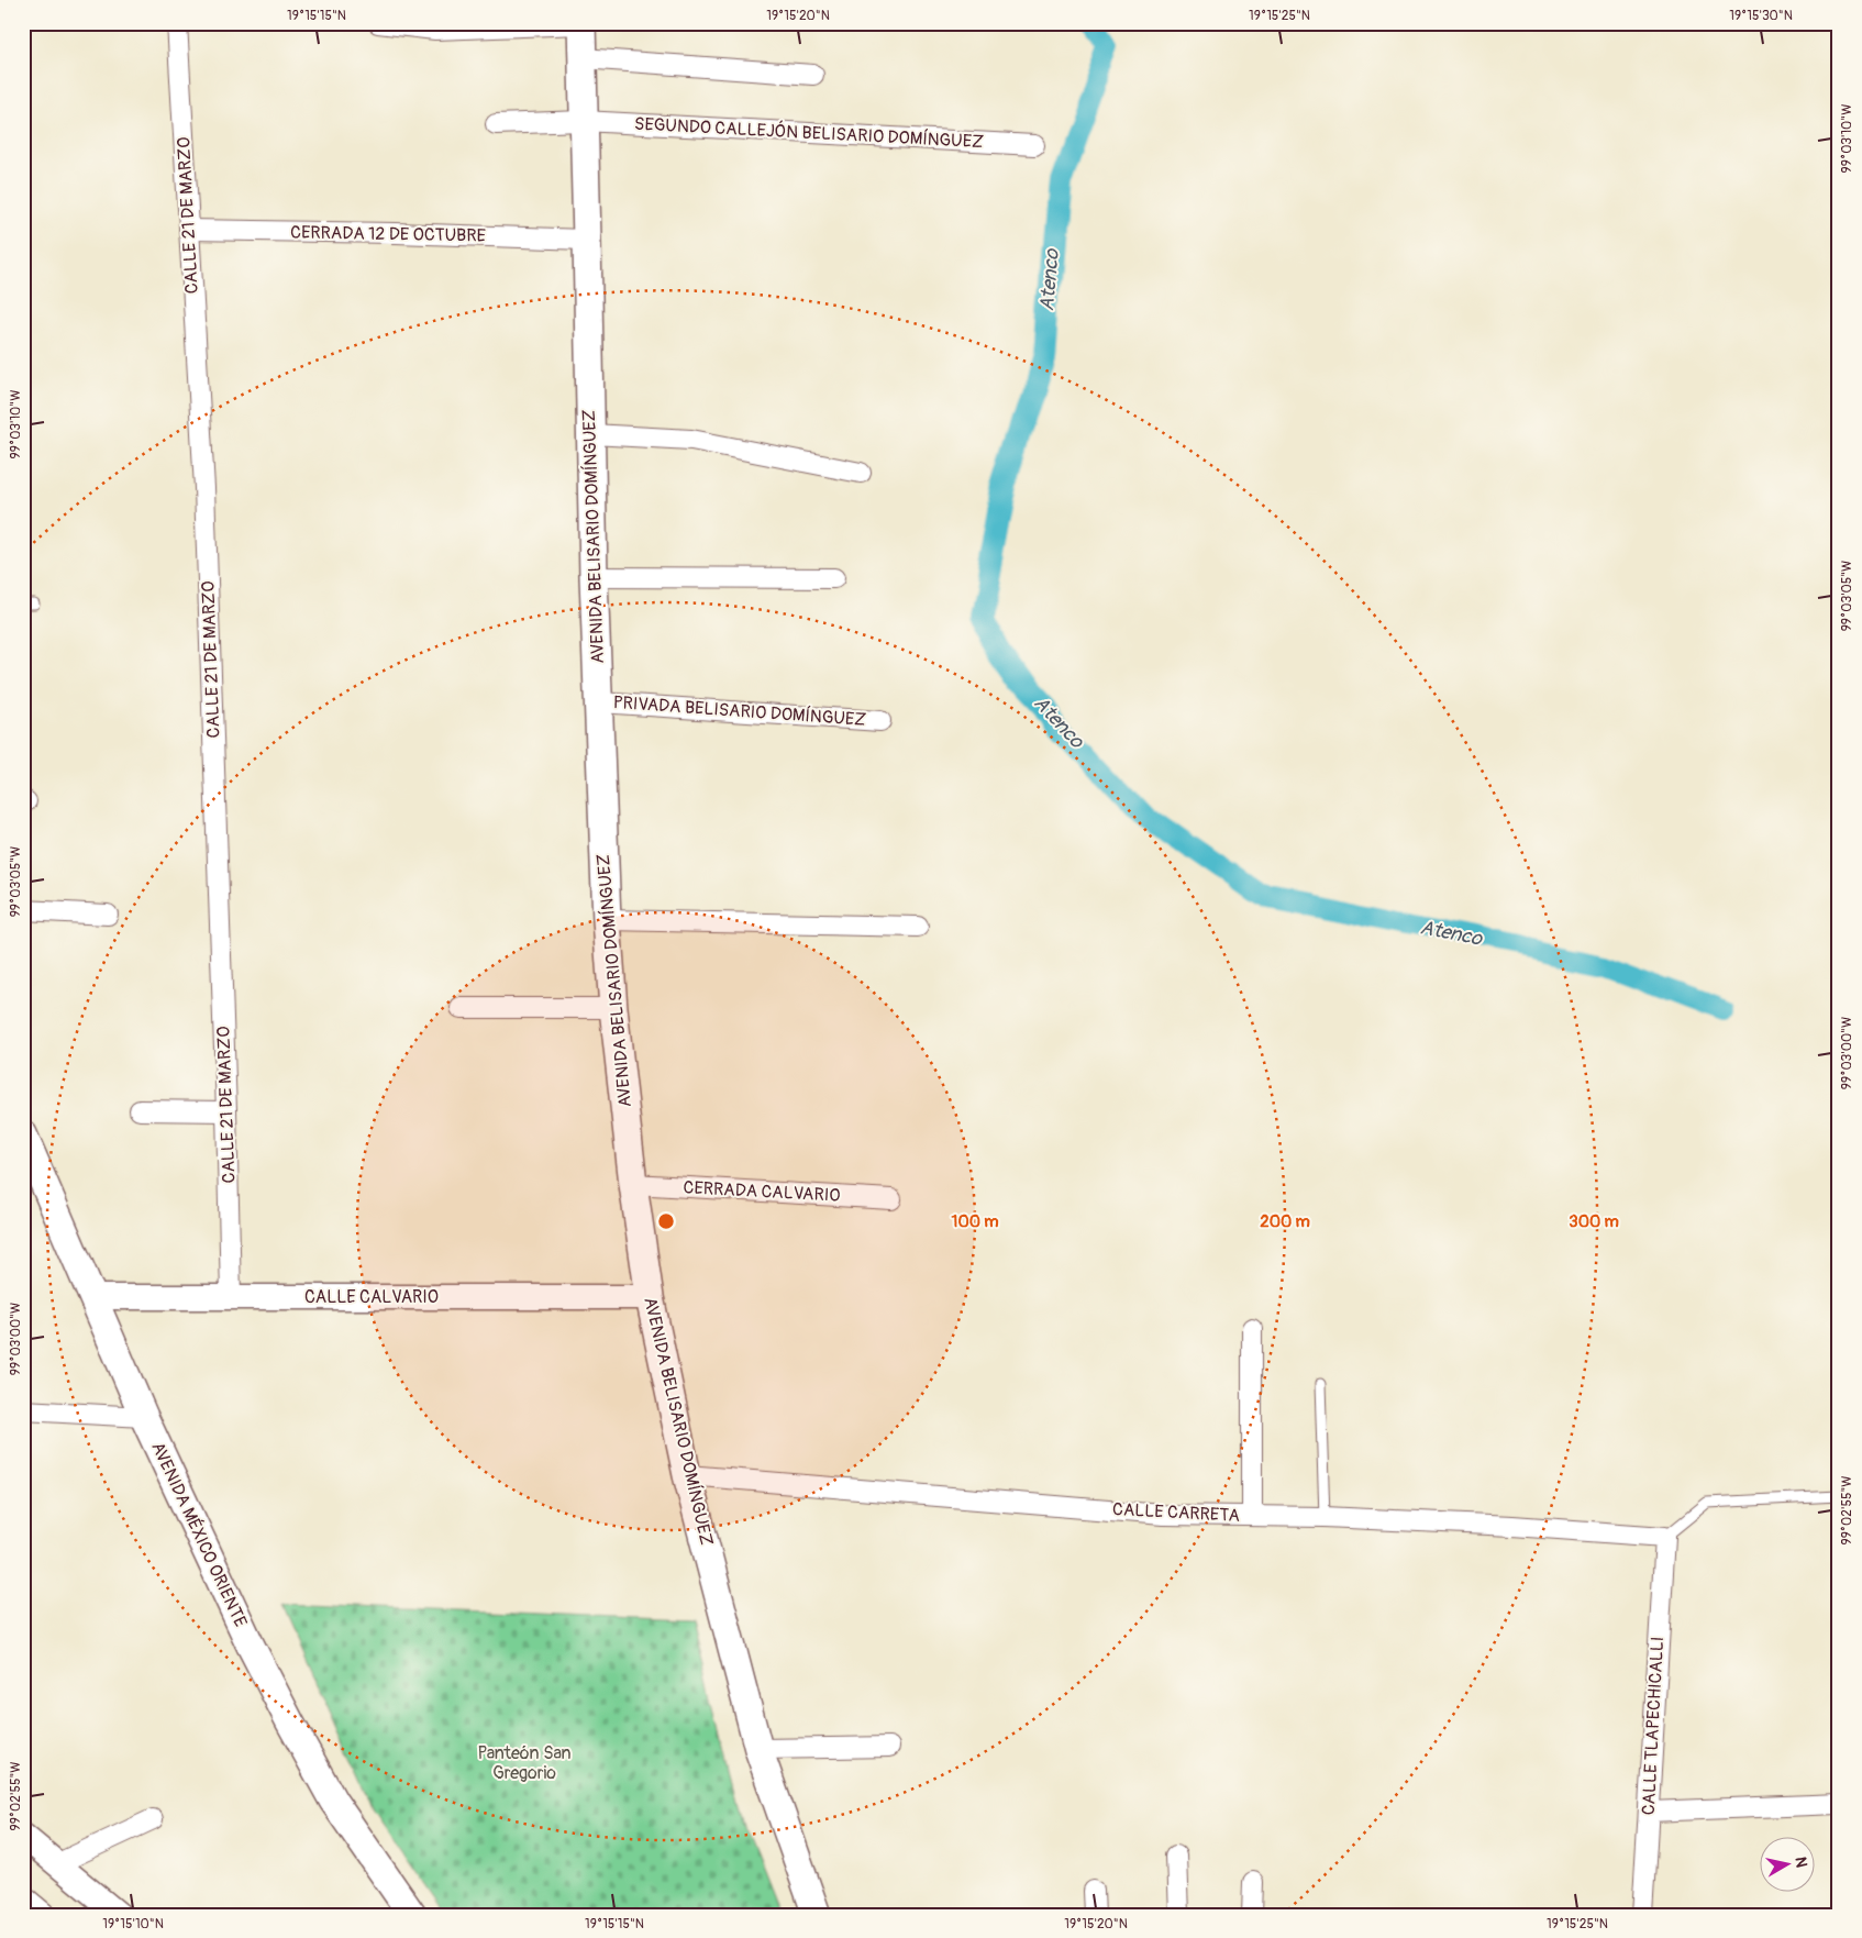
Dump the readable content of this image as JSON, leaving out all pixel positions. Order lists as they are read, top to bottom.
{
  "streets": {
    "main road": ["AVENIDA BELISARIO DOMÍNGUEZ", "AVENIDA MÉXICO ORIENTE"],
    "street": [
      "SEGUNDO CALLEJÓN BELISARIO DOMÍNGUEZ",
      "CALLE 21 DE MARZO",
      "CERRADA 12 DE OCTUBRE",
      "PRIVADA BELISARIO DOMÍNGUEZ",
      "CERRADA CALVARIO",
      "CALLE CALVARIO",
      "CALLE CARRETA",
      "CALLE TLAPECHICALLI"
    ]
  },
  "crossings": [
    ["SEGUNDO CALLEJÓN BELISARIO DOMÍNGUEZ", "AVENIDA BELISARIO DOMÍNGUEZ"],
    ["CALLE 21 DE MARZO", "CERRADA 12 DE OCTUBRE"],
    ["CALLE 21 DE MARZO", "CALLE CALVARIO"],
    ["CERRADA 12 DE OCTUBRE", "AVENIDA BELISARIO DOMÍNGUEZ"],
    ["AVENIDA BELISARIO DOMÍNGUEZ", "PRIVADA BELISARIO DOMÍNGUEZ"],
    ["AVENIDA BELISARIO DOMÍNGUEZ", "CERRADA CALVARIO"],
    ["AVENIDA BELISARIO DOMÍNGUEZ", "CALLE CALVARIO"],
    ["AVENIDA BELISARIO DOMÍNGUEZ", "CALLE CARRETA"],
    ["CALLE CALVARIO", "AVENIDA MÉXICO ORIENTE"],
    ["CALLE CARRETA", "CALLE TLAPECHICALLI"]
  ],
  "water": ["Atenco"],
  "parks": ["Panteón San Gregorio"],
  "north": "right",
  "coordinates": [
    "19°15'15\"N",
    "19°15'20\"N",
    "19°15'25\"N",
    "19°15'30\"N",
    "99°03'10\"W",
    "99°03'05\"W",
    "99°03'00\"W",
    "99°02'55\"W",
    "19°15'10\"N"
  ],
  "rings": ["100 m", "200 m", "300 m"]
}
